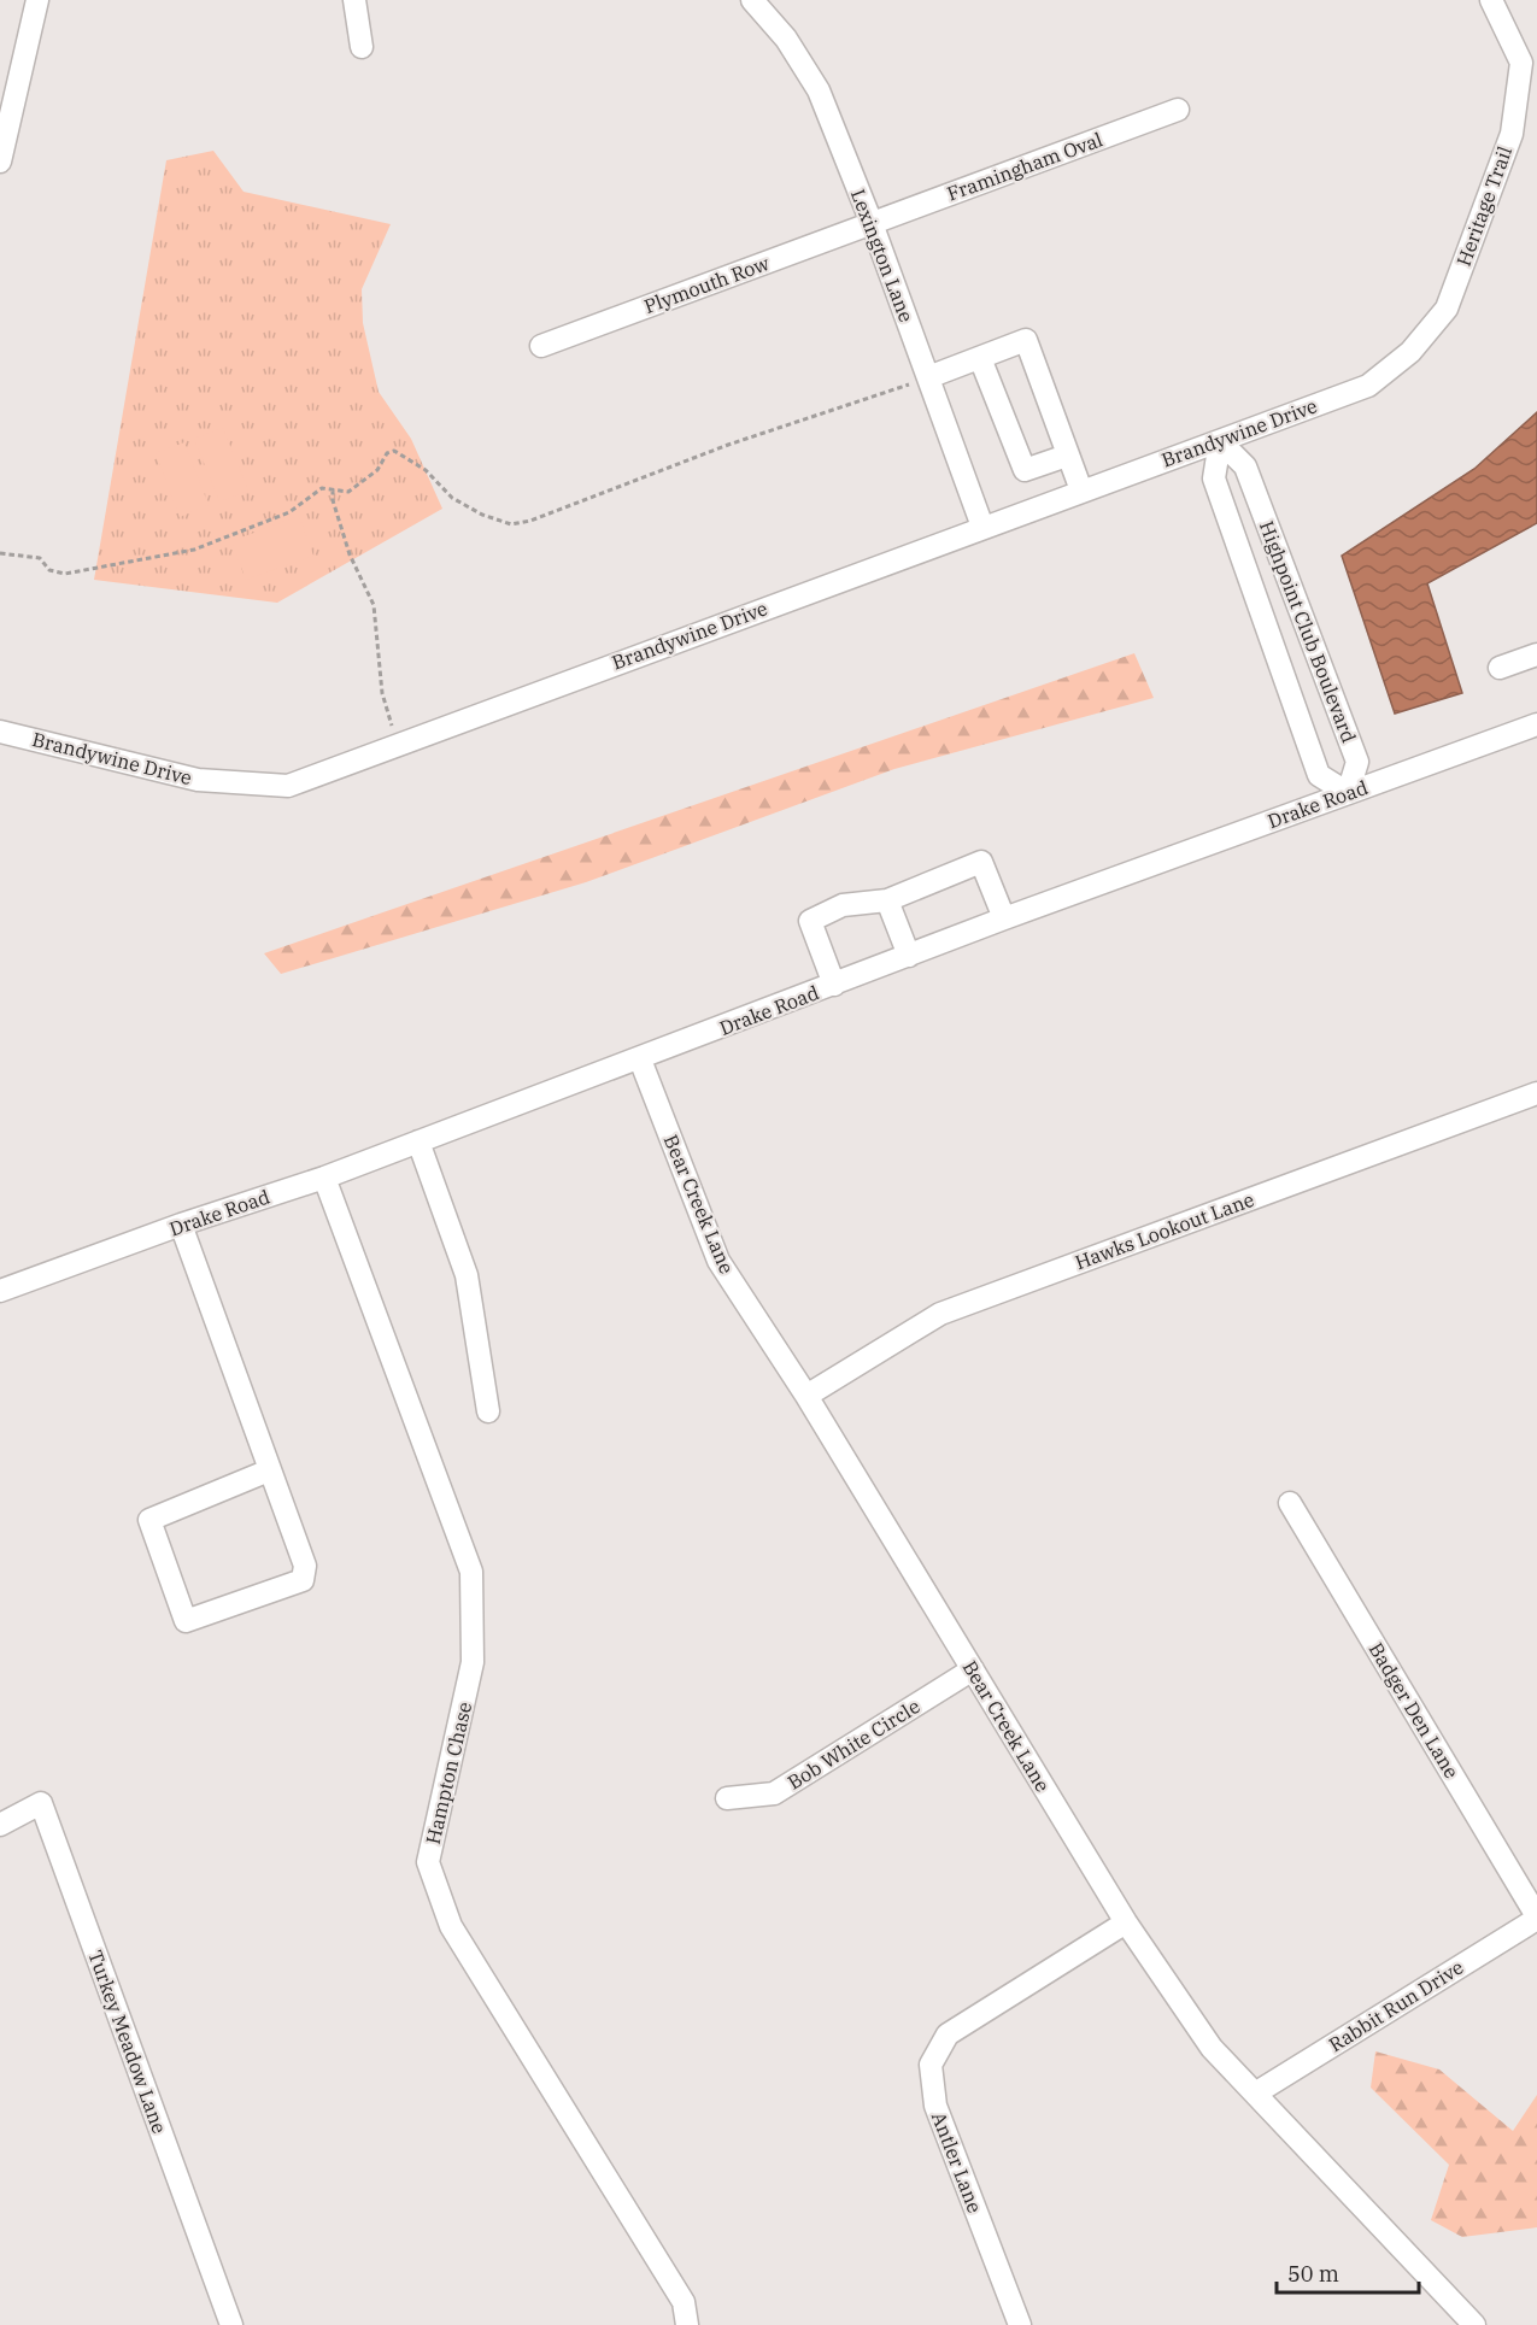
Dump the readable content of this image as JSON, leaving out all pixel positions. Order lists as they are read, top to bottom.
{
  "streets": {
    "street": [
      "Framingham Oval",
      "Heritage Trail",
      "Lexington Lane",
      "Plymouth Row",
      "Brandywine Drive",
      "Highpoint Club Boulevard",
      "Drake Road",
      "Bear Creek Lane",
      "Hawks Lookout Lane",
      "Badger Den Lane",
      "Bob White Circle",
      "Hampton Chase",
      "Rabbit Run Drive",
      "Turkey Meadow Lane",
      "Antler Lane"
    ]
  },
  "crossings": [
    ["Framingham Oval", "Lexington Lane"],
    ["Framingham Oval", "Plymouth Row"],
    ["Heritage Trail", "Brandywine Drive"],
    ["Lexington Lane", "Plymouth Row"],
    ["Lexington Lane", "Brandywine Drive"],
    ["Brandywine Drive", "Highpoint Club Boulevard"],
    ["Highpoint Club Boulevard", "Drake Road"],
    ["Drake Road", "Bear Creek Lane"],
    ["Drake Road", "Hampton Chase"],
    ["Bear Creek Lane", "Hawks Lookout Lane"],
    ["Bear Creek Lane", "Bob White Circle"],
    ["Bear Creek Lane", "Rabbit Run Drive"],
    ["Bear Creek Lane", "Antler Lane"],
    ["Badger Den Lane", "Rabbit Run Drive"]
  ],
  "scale_bar": "50 m"
}
